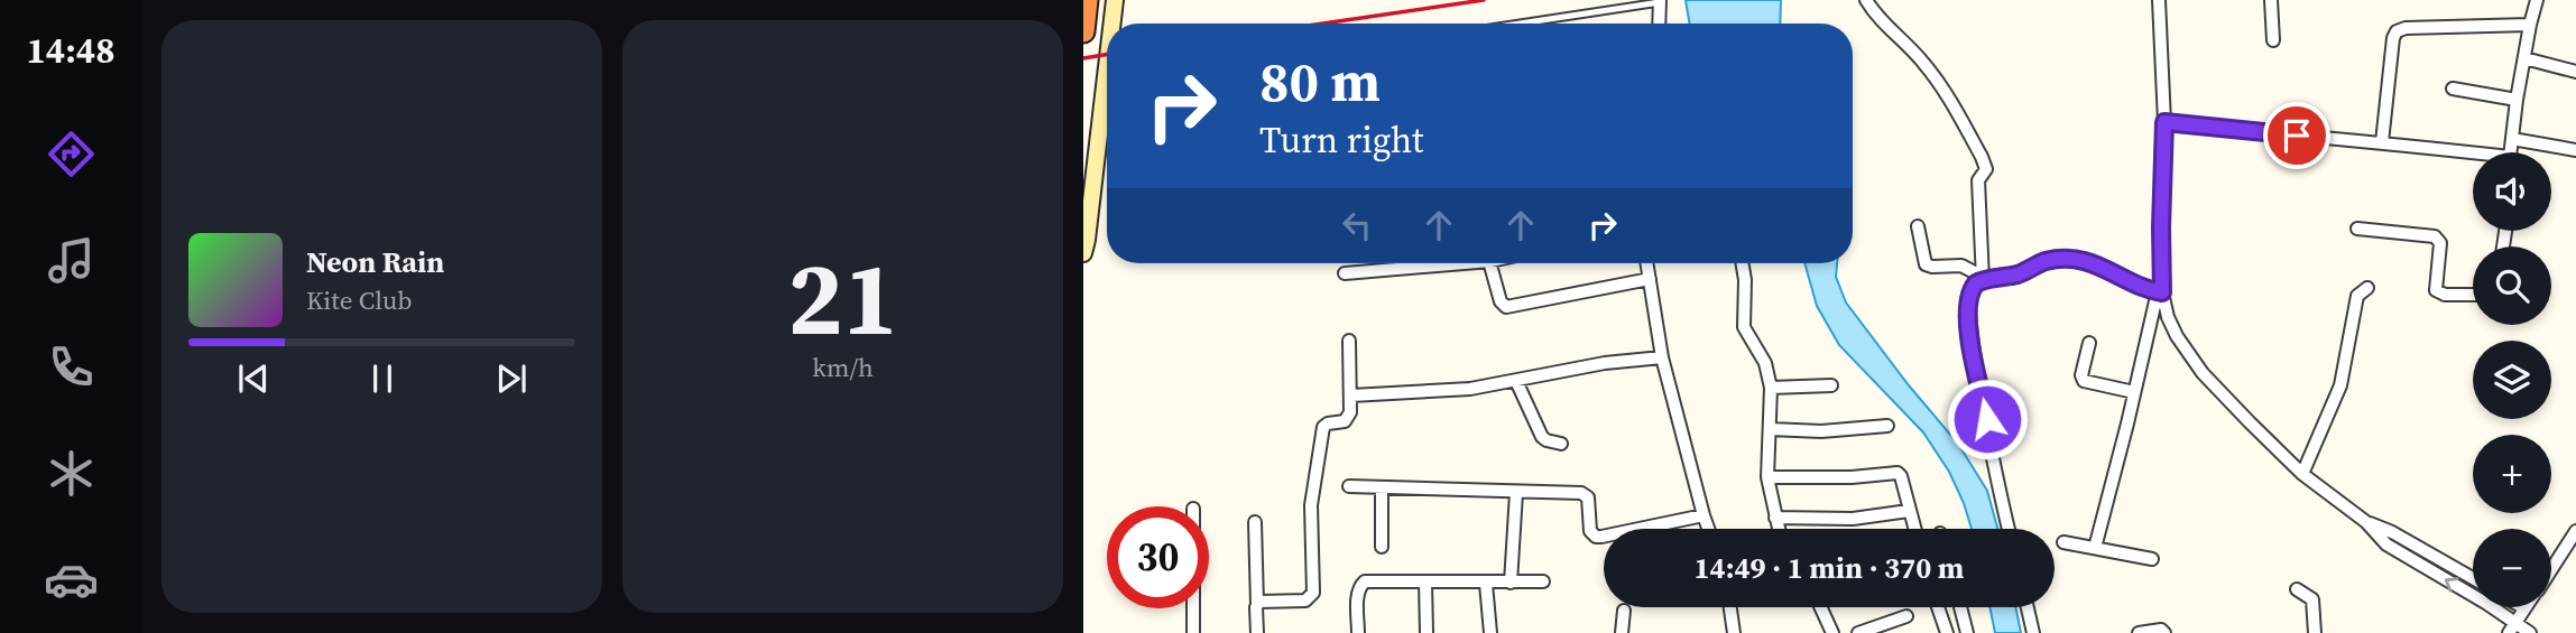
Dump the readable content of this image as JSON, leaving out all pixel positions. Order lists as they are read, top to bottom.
{
  "page": {
    "tabs": "14:48",
    "tile": ["21", "km/h"],
    "turn": ["80 m", "Turn right"],
    "map_buttons": ["+", "−"],
    "song": ["Neon Rain", "Kite Club"],
    "limit": "30",
    "trip": "14:49 · 1 min · 370 m"
  }
}
